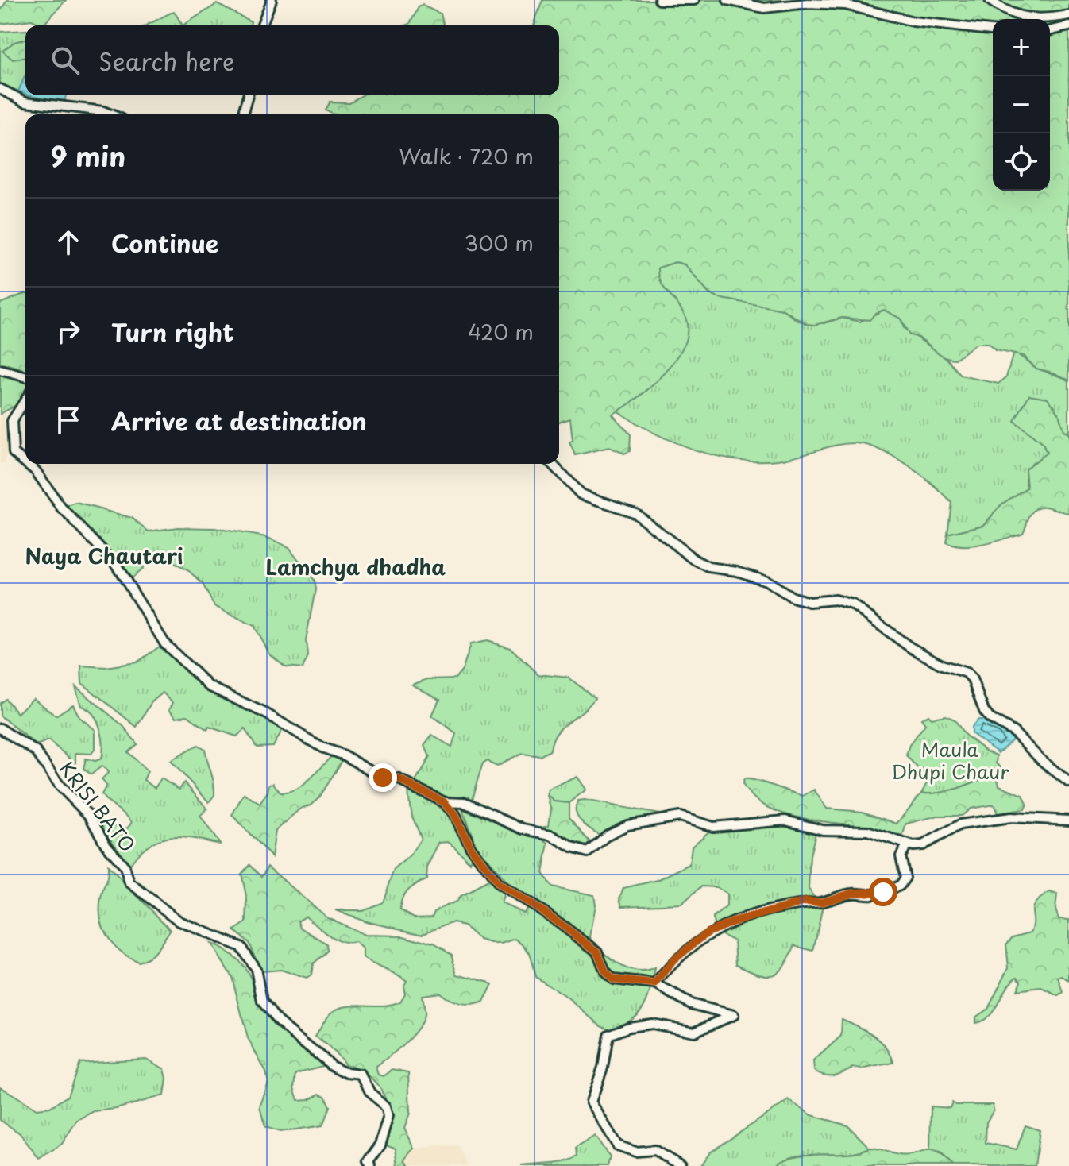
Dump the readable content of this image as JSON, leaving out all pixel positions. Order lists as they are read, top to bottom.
{
  "streets": {
    "street": ["KRISI BATO"]
  },
  "districts": ["Naya Chautari", "Lamchya dhadha"],
  "parks": ["Maula Dhupi Chaur"],
  "page": {
    "map_buttons": ["+", "−"],
    "search": "Search here",
    "heading": ["9 min", "Walk · 720 m"],
    "list": [
      ["Continue", "300 m"],
      ["Turn right", "420 m"],
      "Arrive at destination"
    ]
  }
}
